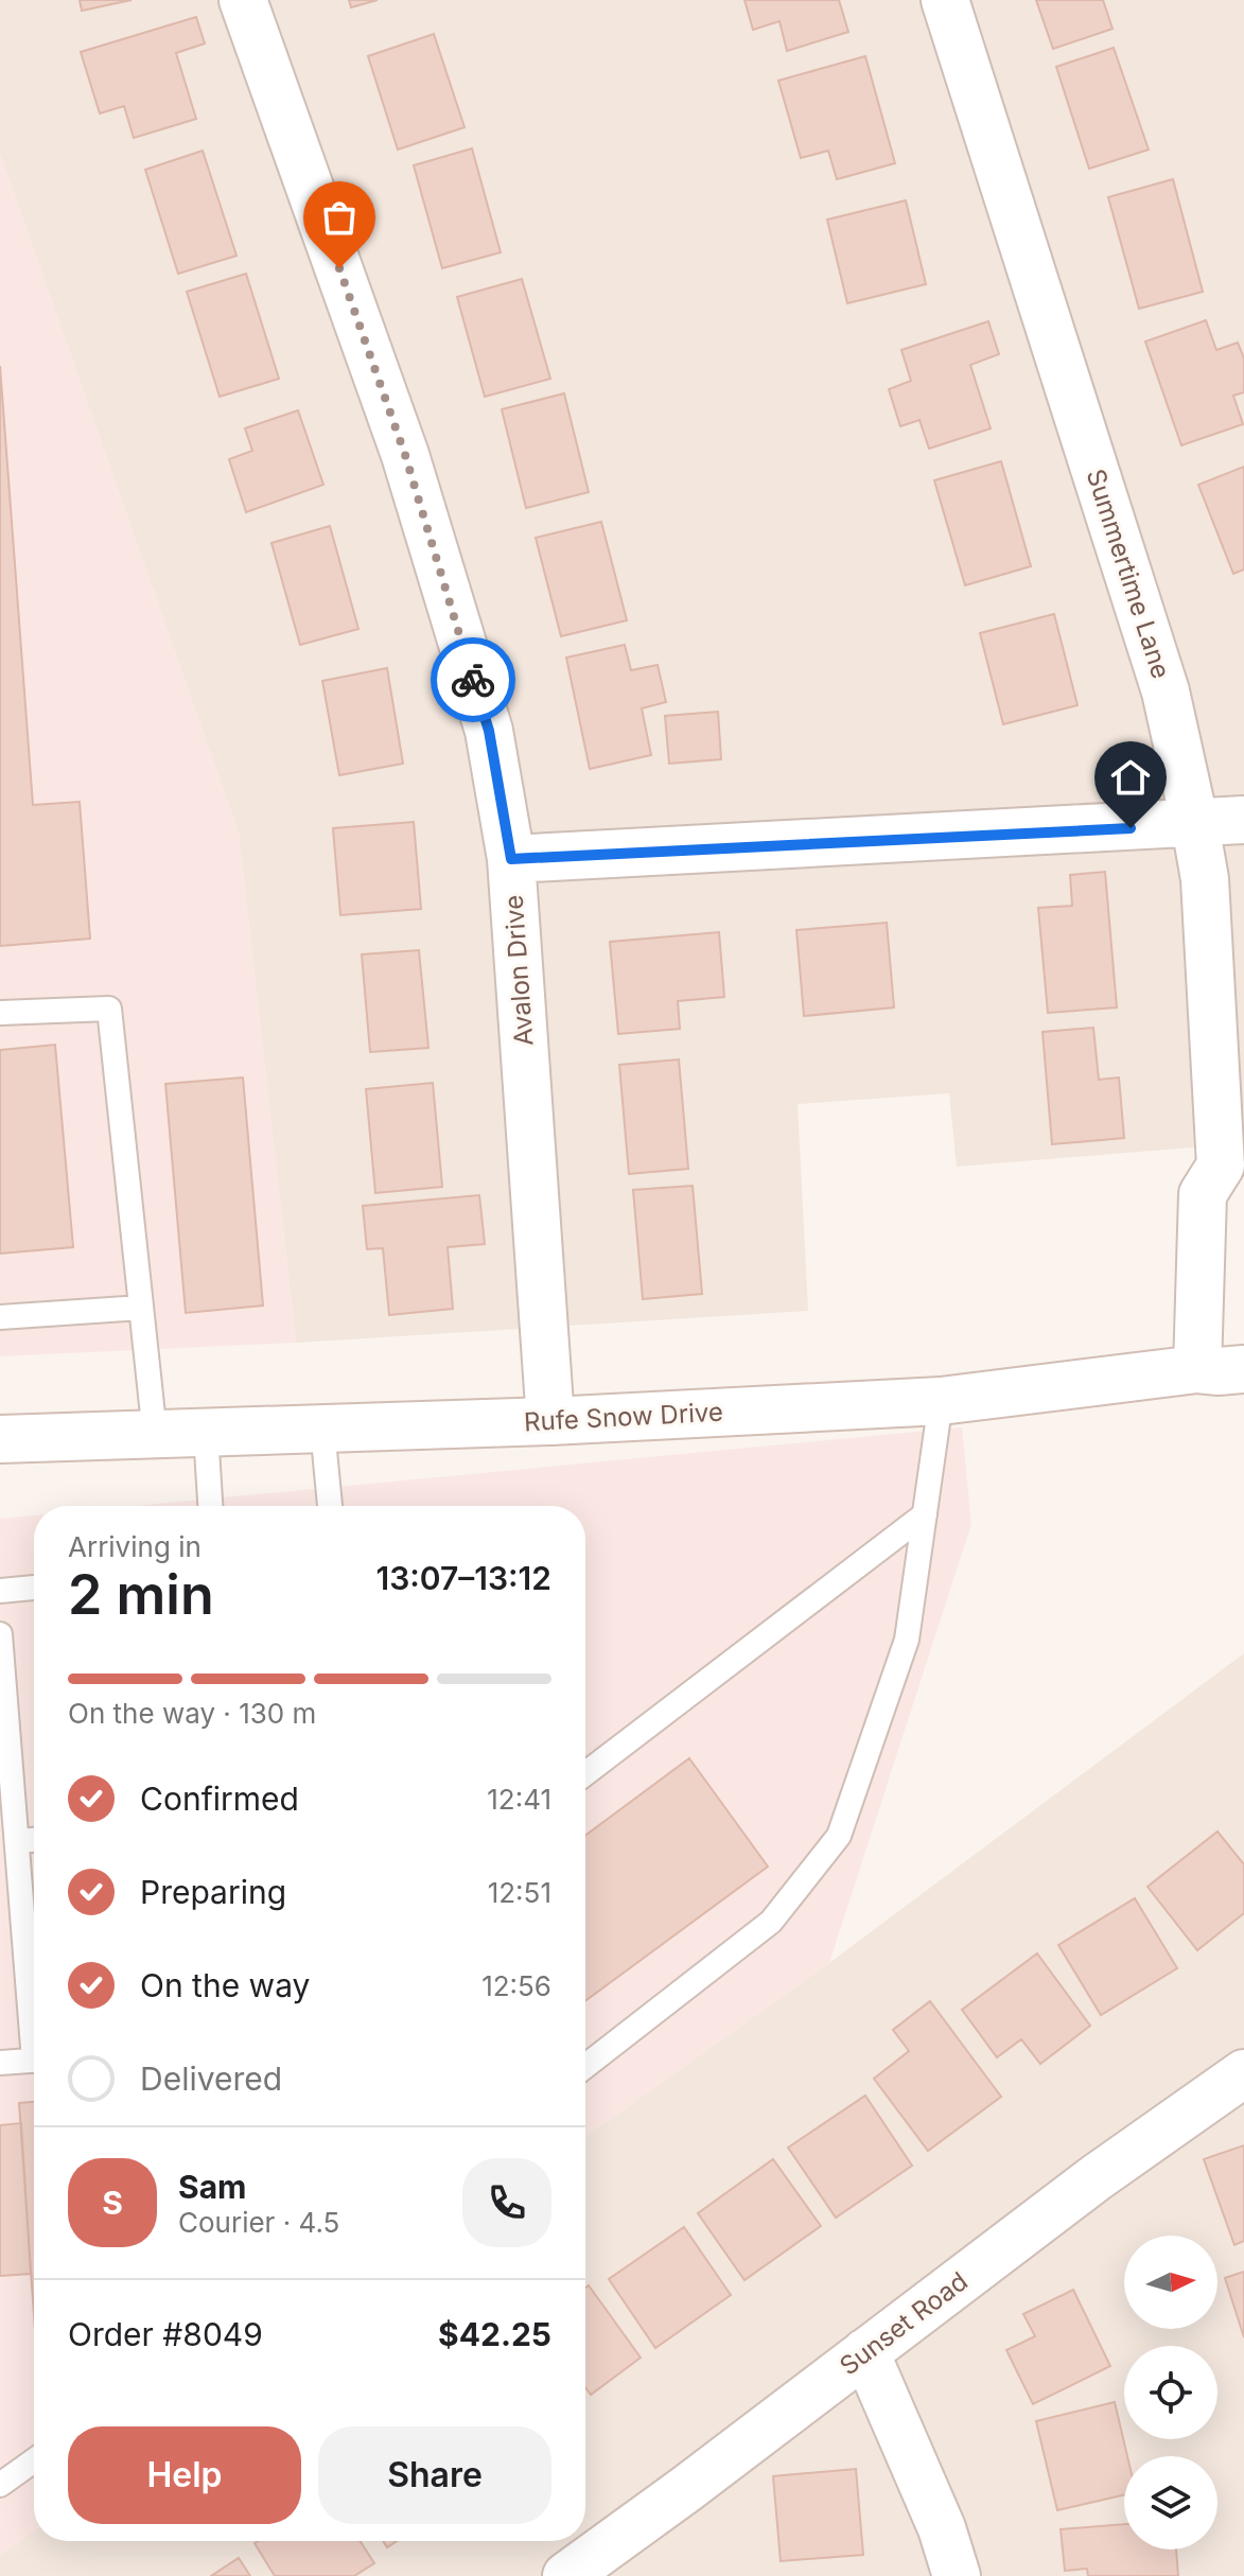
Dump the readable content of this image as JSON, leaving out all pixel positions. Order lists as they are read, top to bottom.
{
  "streets": {
    "street": [
      "Summertime Lane",
      "Avalon Drive",
      "Rufe Snow Drive",
      "Sunset Road"
    ]
  },
  "crossings": [
    ["Summertime Lane", "Rufe Snow Drive"],
    ["Avalon Drive", "Rufe Snow Drive"]
  ],
  "north": "right",
  "page": {
    "heading": ["2 min", "Arriving in", "13:07–13:12"],
    "panel": [
      "Sam",
      "Courier · 4.5",
      "Order #8049",
      "$42.25"
    ],
    "bar": "On the way · 130 m",
    "list": [
      ["Confirmed", "12:41"],
      ["Preparing", "12:51"],
      ["On the way", "12:56"],
      "Delivered"
    ],
    "round": "S",
    "buttons": ["Help", "Share"]
  }
}
